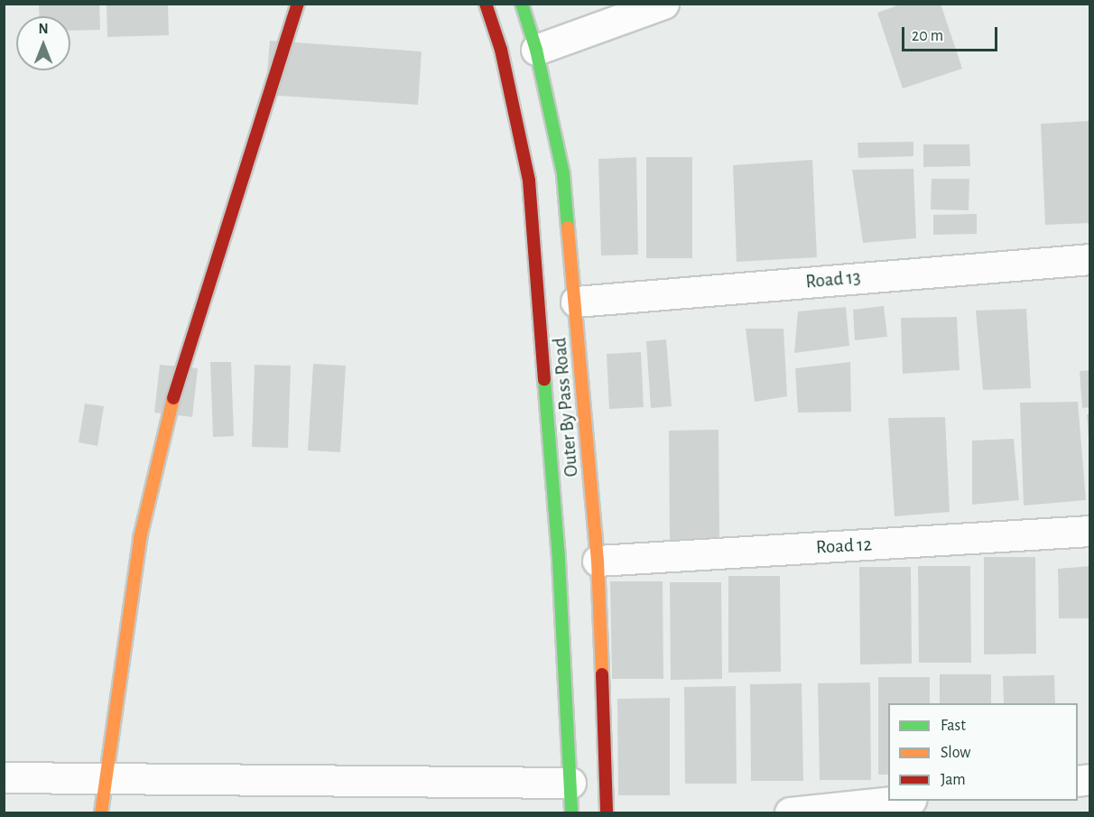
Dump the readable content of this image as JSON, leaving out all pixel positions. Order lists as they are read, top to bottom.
{
  "streets": {
    "main road": ["Outer By Pass Road"],
    "street": ["Road 13", "Road 12"]
  },
  "crossings": [
    ["Road 13", "Outer By Pass Road"],
    ["Outer By Pass Road", "Road 12"]
  ],
  "legend": ["Fast", "Slow", "Jam"],
  "scale_bar": "20 m",
  "north": "top"
}
